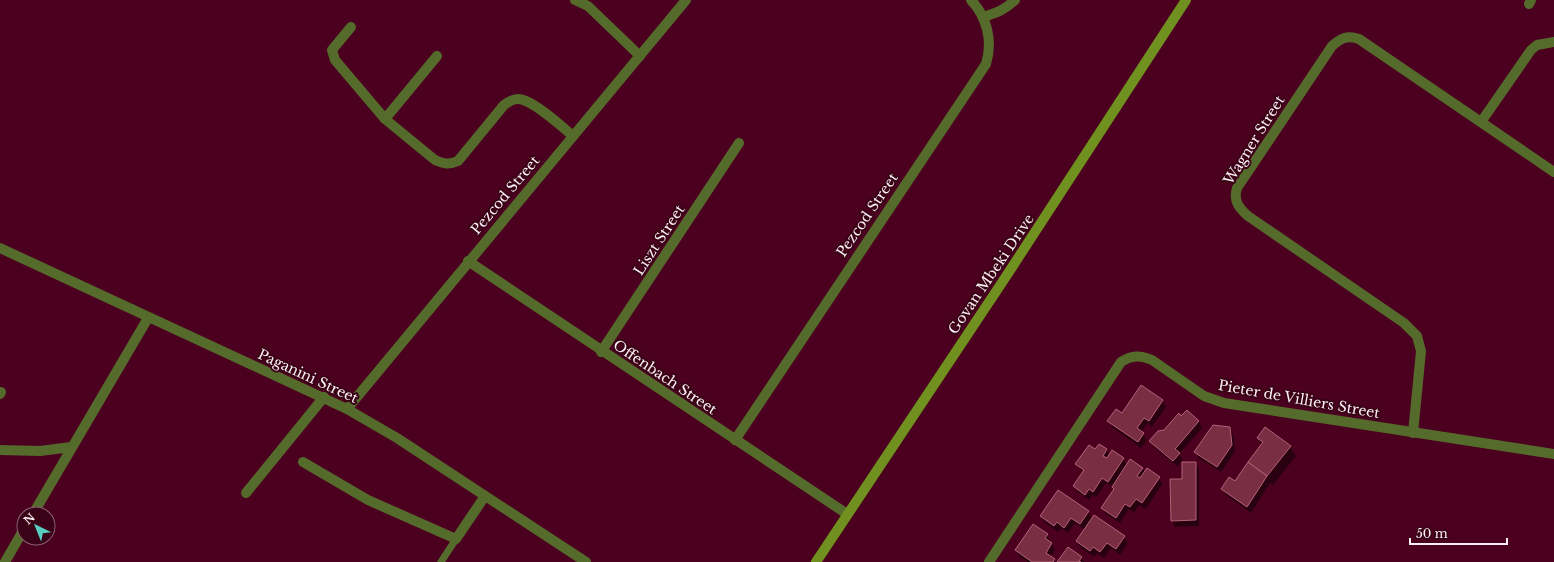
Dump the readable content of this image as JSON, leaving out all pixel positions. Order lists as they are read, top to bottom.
{
  "streets": {
    "street": [
      "Wagner Street",
      "Pezcod Street",
      "Liszt Street",
      "Govan Mbeki Drive",
      "Paganini Street",
      "Offenbach Street",
      "Pieter de Villiers Street"
    ]
  },
  "crossings": [
    ["Wagner Street", "Pieter de Villiers Street"],
    ["Pezcod Street", "Paganini Street"],
    ["Pezcod Street", "Offenbach Street"],
    ["Liszt Street", "Offenbach Street"],
    ["Govan Mbeki Drive", "Offenbach Street"]
  ],
  "scale_bar": "50 m",
  "north": "top left"
}
